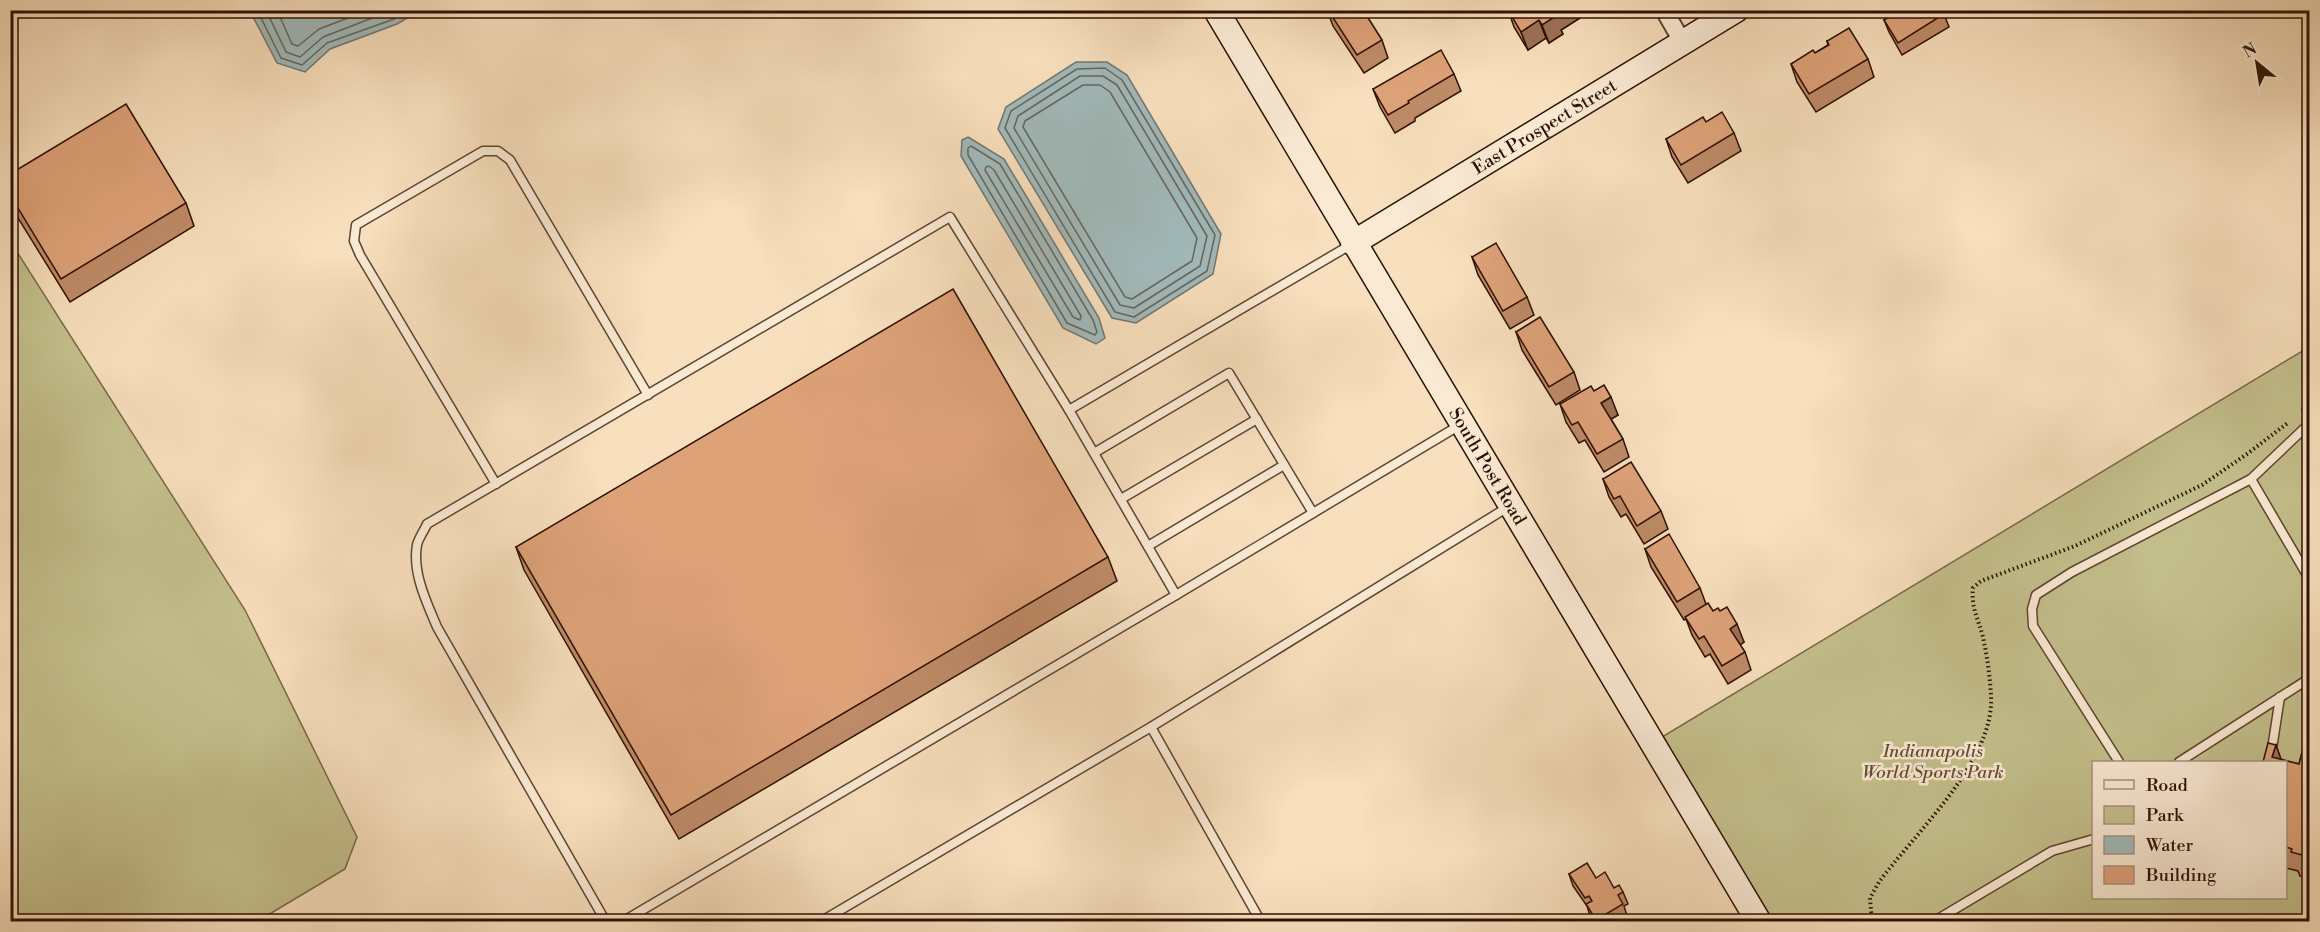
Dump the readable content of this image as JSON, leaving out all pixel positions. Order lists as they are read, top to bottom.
{
  "streets": {
    "main road": ["East Prospect Street", "South Post Road"]
  },
  "crossings": [
    ["East Prospect Street", "South Post Road"]
  ],
  "parks": ["Indianapolis World Sports Park"],
  "legend": [
    "Road",
    "Park",
    "Water",
    "Building"
  ],
  "north": "top left"
}
